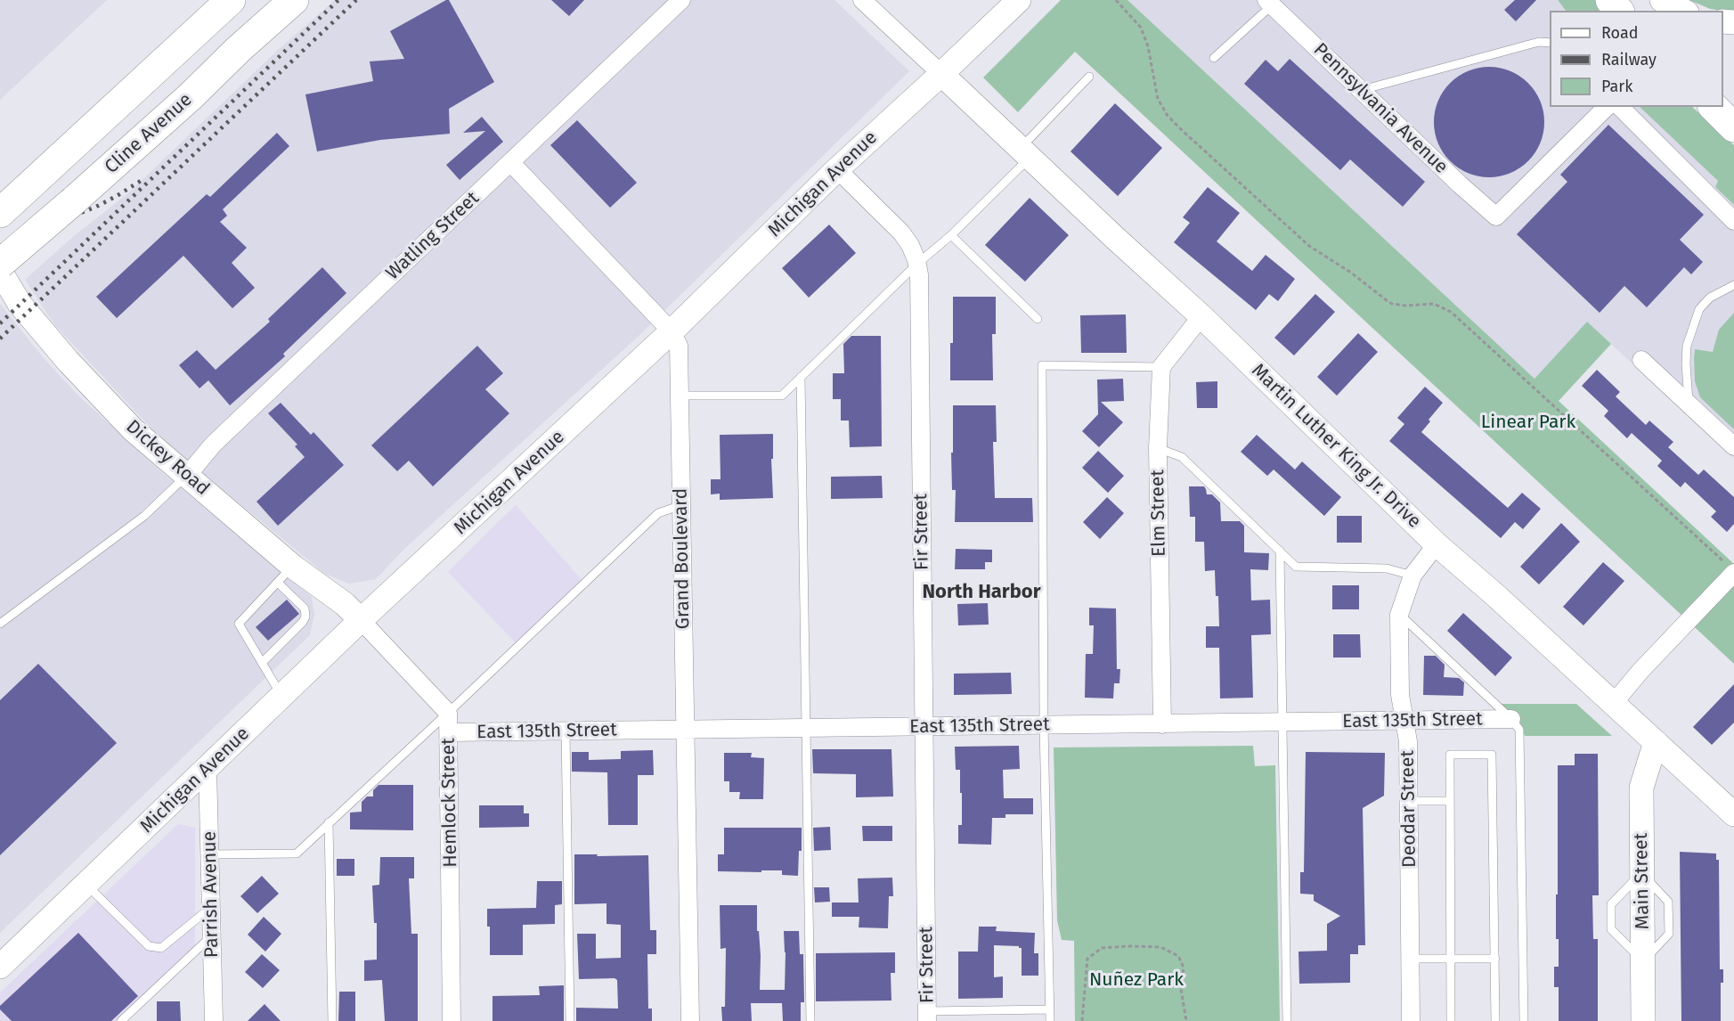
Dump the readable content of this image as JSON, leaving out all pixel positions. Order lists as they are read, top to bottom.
{
  "streets": {
    "highway": ["Cline Avenue"],
    "main road": [
      "Michigan Avenue",
      "Martin Luther King Jr. Drive",
      "Dickey Road",
      "Main Street"
    ],
    "street": [
      "Pennsylvania Avenue",
      "Watling Street",
      "Elm Street",
      "Fir Street",
      "Grand Boulevard",
      "East 135th Street",
      "Hemlock Street",
      "Deodar Street",
      "Parrish Avenue"
    ]
  },
  "crossings": [
    ["Michigan Avenue", "Martin Luther King Jr. Drive"],
    ["Michigan Avenue", "Dickey Road"],
    ["Michigan Avenue", "Fir Street"],
    ["Michigan Avenue", "Grand Boulevard"],
    ["Michigan Avenue", "Hemlock Street"],
    ["Michigan Avenue", "Parrish Avenue"],
    ["Watling Street", "Dickey Road"],
    ["Watling Street", "Grand Boulevard"],
    ["Martin Luther King Jr. Drive", "Deodar Street"],
    ["Martin Luther King Jr. Drive", "Main Street"],
    ["Dickey Road", "Hemlock Street"],
    ["Elm Street", "East 135th Street"],
    ["Fir Street", "East 135th Street"],
    ["Grand Boulevard", "East 135th Street"],
    ["East 135th Street", "Hemlock Street"],
    ["East 135th Street", "Deodar Street"]
  ],
  "districts": ["North Harbor"],
  "parks": ["Linear Park", "Nuñez Park"],
  "legend": ["Road", "Railway", "Park"]
}
